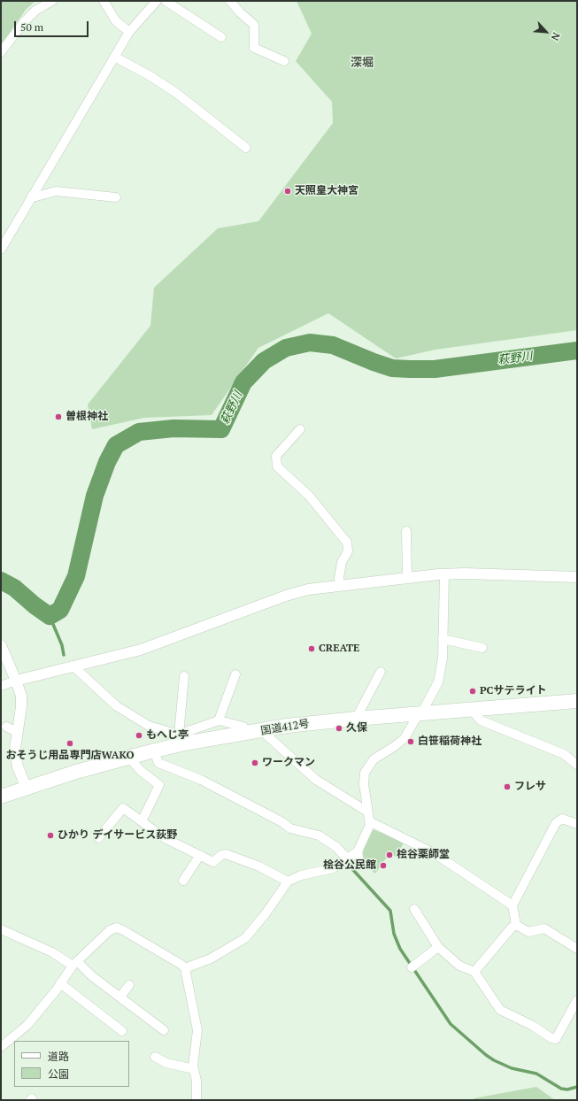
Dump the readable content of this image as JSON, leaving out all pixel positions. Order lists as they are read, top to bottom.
{
  "streets": {
    "highway": ["国道412号"]
  },
  "districts": ["深堀"],
  "water": ["萩野川"],
  "places": [
    "天照皇大神宮",
    "曽根神社",
    "CREATE",
    "PCサテライト",
    "久保",
    "もへじ亭",
    "白笹稲荷神社",
    "おそうじ用品専門店WAKO",
    "ワークマン",
    "フレサ",
    "ひかり デイサービス荻野",
    "桧谷薬師堂",
    "桧谷公民館"
  ],
  "legend": ["道路", "公園"],
  "scale_bar": "50 m",
  "north": "bottom right"
}
